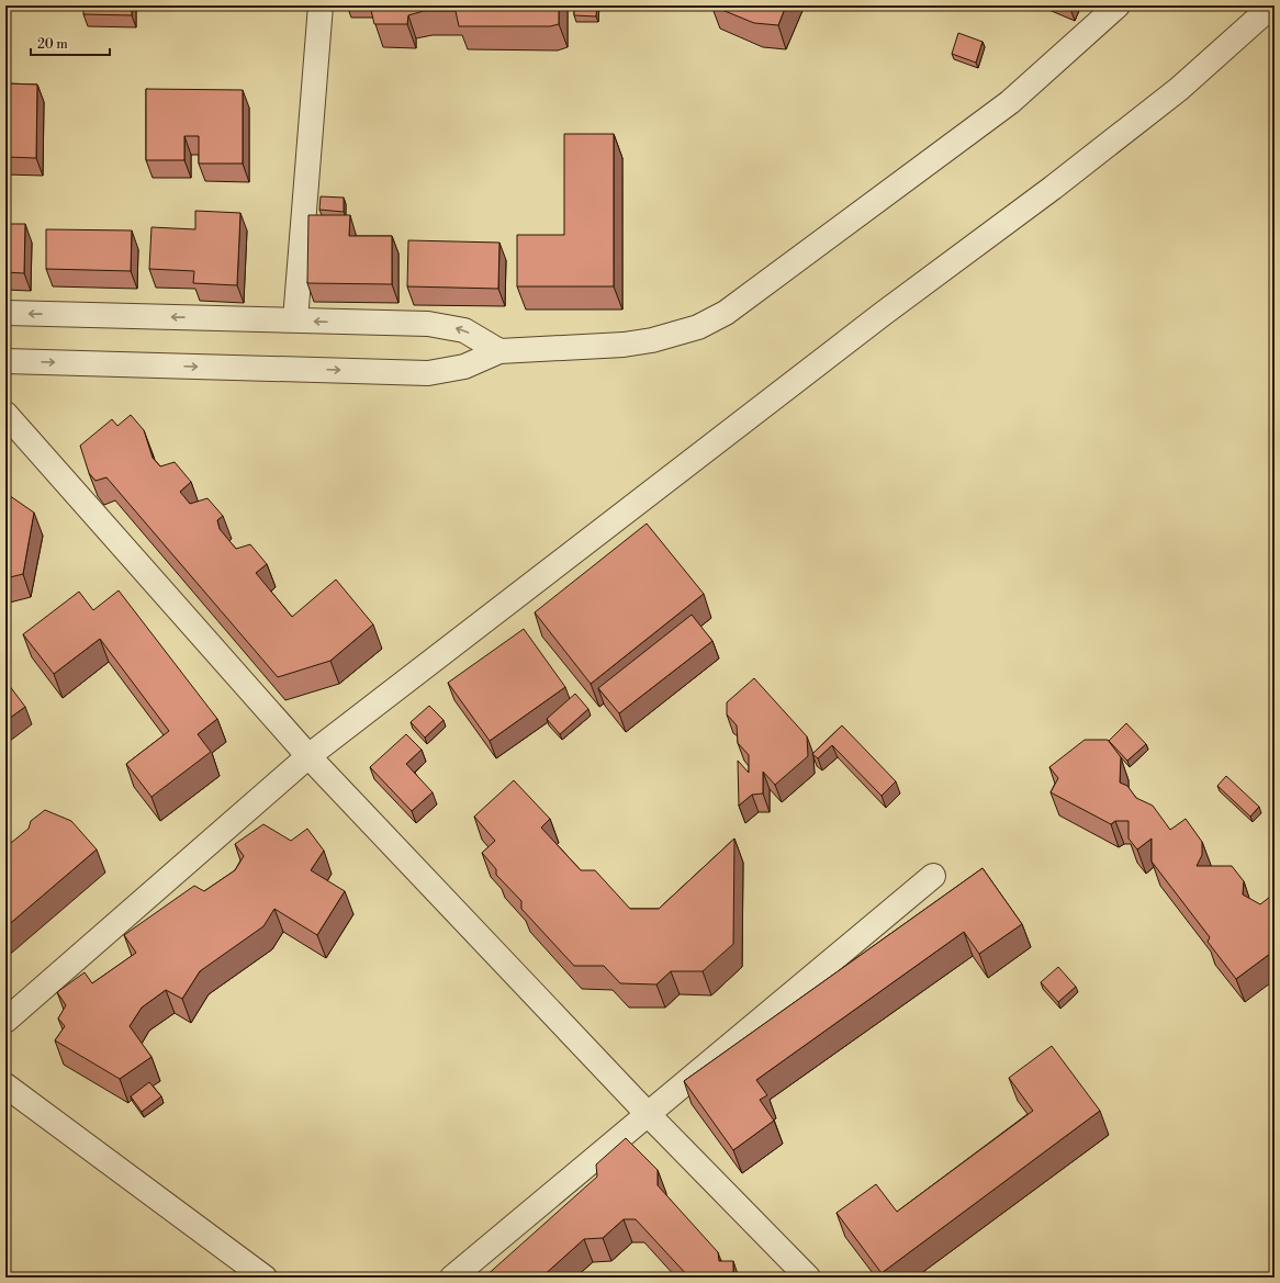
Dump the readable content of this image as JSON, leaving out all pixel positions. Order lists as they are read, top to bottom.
{
  "scale_bar": "20 m"
}
